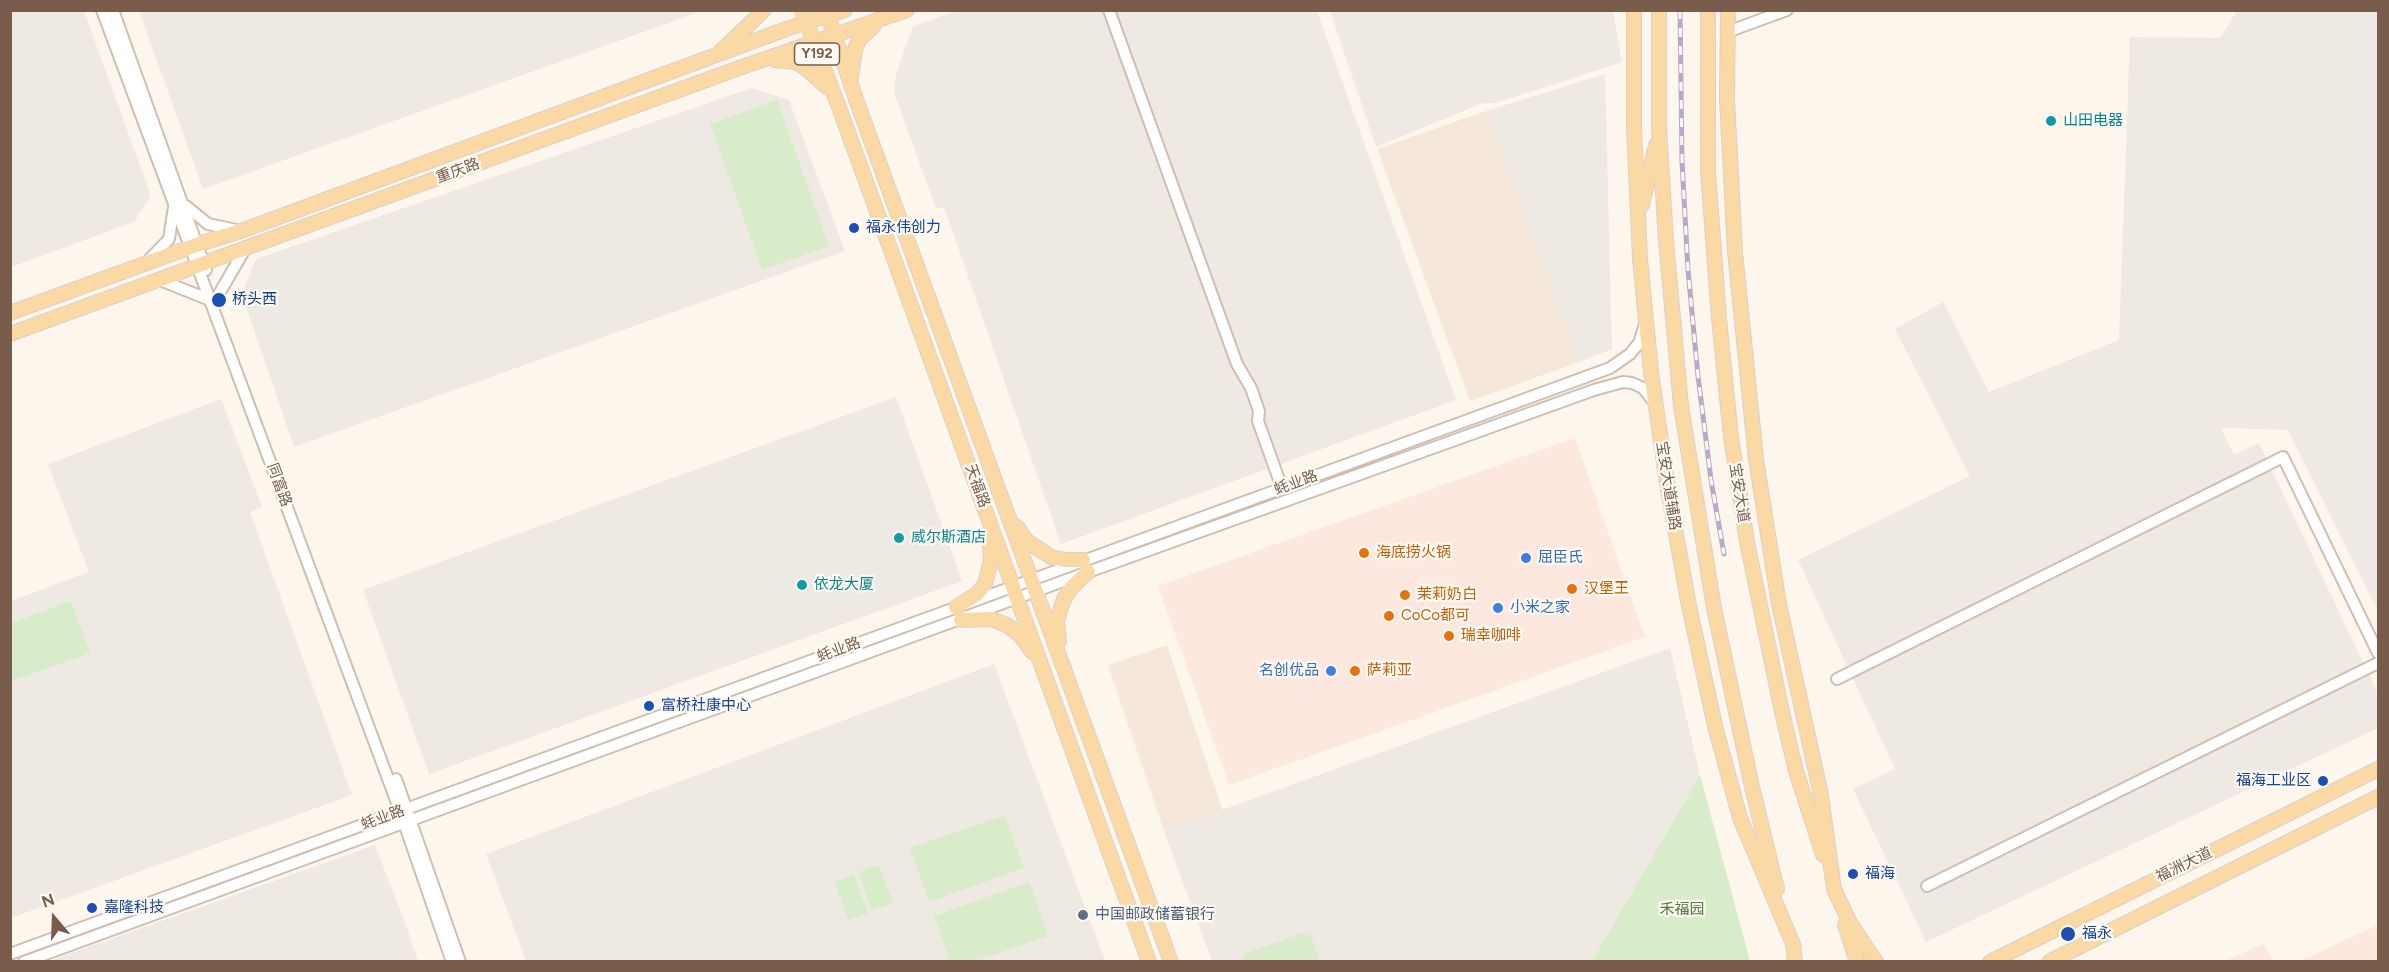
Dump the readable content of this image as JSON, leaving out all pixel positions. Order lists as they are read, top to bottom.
{
  "streets": {
    "main road": [
      "Y192",
      "重庆路",
      "天福路",
      "宝安大道辅路",
      "宝安大道",
      "福洲大道"
    ],
    "street": ["蚝业路", "同富路"]
  },
  "crossings": [
    ["Y192", "重庆路"],
    ["Y192", "天福路"],
    ["重庆路", "同富路"],
    ["重庆路", "天福路"],
    ["蚝业路", "同富路"],
    ["蚝业路", "天福路"],
    ["蚝业路", "宝安大道辅路"]
  ],
  "parks": ["禾福园"],
  "places": [
    "山田电器",
    "福永伟创力",
    "桥头西",
    "威尔斯酒店",
    "海底捞火锅",
    "屈臣氏",
    "依龙大厦",
    "汉堡王",
    "茉莉奶白",
    "小米之家",
    "CoCo都可",
    "瑞幸咖啡",
    "名创优品",
    "萨莉亚",
    "富桥社康中心",
    "福海工业区",
    "福海",
    "嘉隆科技",
    "中国邮政储蓄银行",
    "福永"
  ],
  "north": "top"
}
